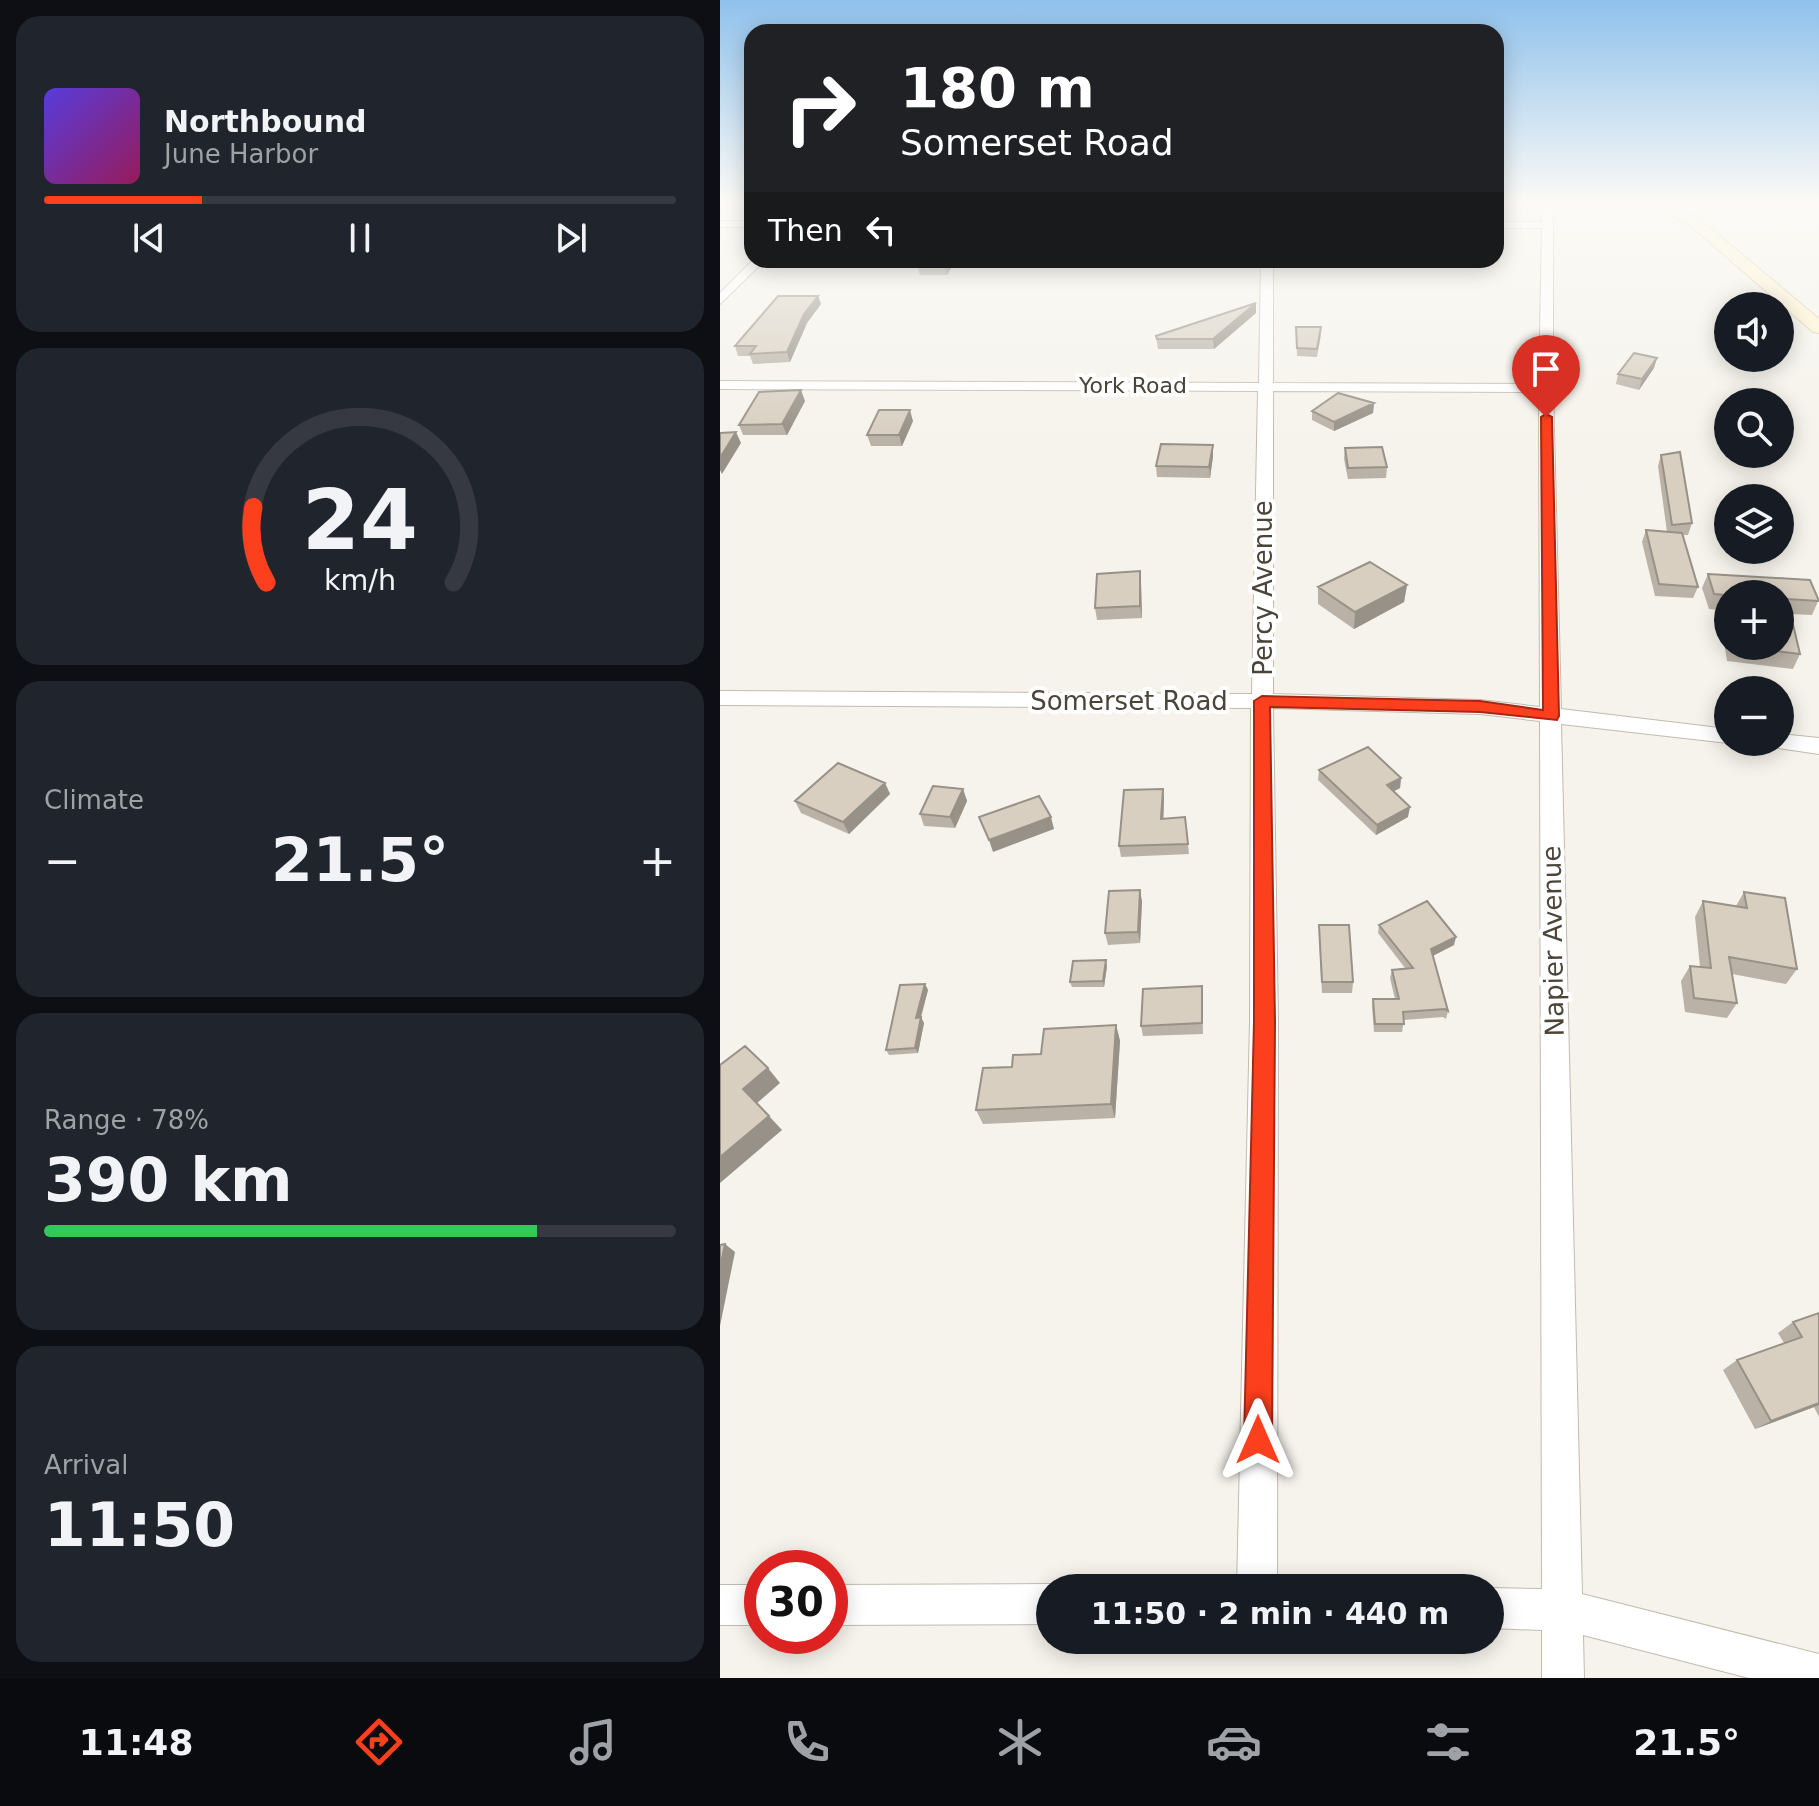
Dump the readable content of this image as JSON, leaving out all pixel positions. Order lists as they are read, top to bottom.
{
  "streets": {
    "street": [
      "York Road",
      "Percy Avenue",
      "Somerset Road",
      "Napier Avenue"
    ]
  },
  "crossings": [
    ["York Road", "Percy Avenue"],
    ["York Road", "Napier Avenue"],
    ["Percy Avenue", "Somerset Road"],
    ["Somerset Road", "Napier Avenue"]
  ],
  "page": {
    "turn": ["180 m", "Somerset Road"],
    "song": ["Northbound", "June Harbor"],
    "then": "Then",
    "map_buttons": ["+", "−"],
    "tile": [
      "Climate",
      ["Range · 78%", "390 km"],
      ["Arrival", "11:50"]
    ],
    "heat": ["−", "21.5°", "+"],
    "limit": "30",
    "trip": "11:50 · 2 min · 440 m",
    "tabs": ["11:48", "21.5°"],
    "gauge": ["24", "km/h"]
  }
}
